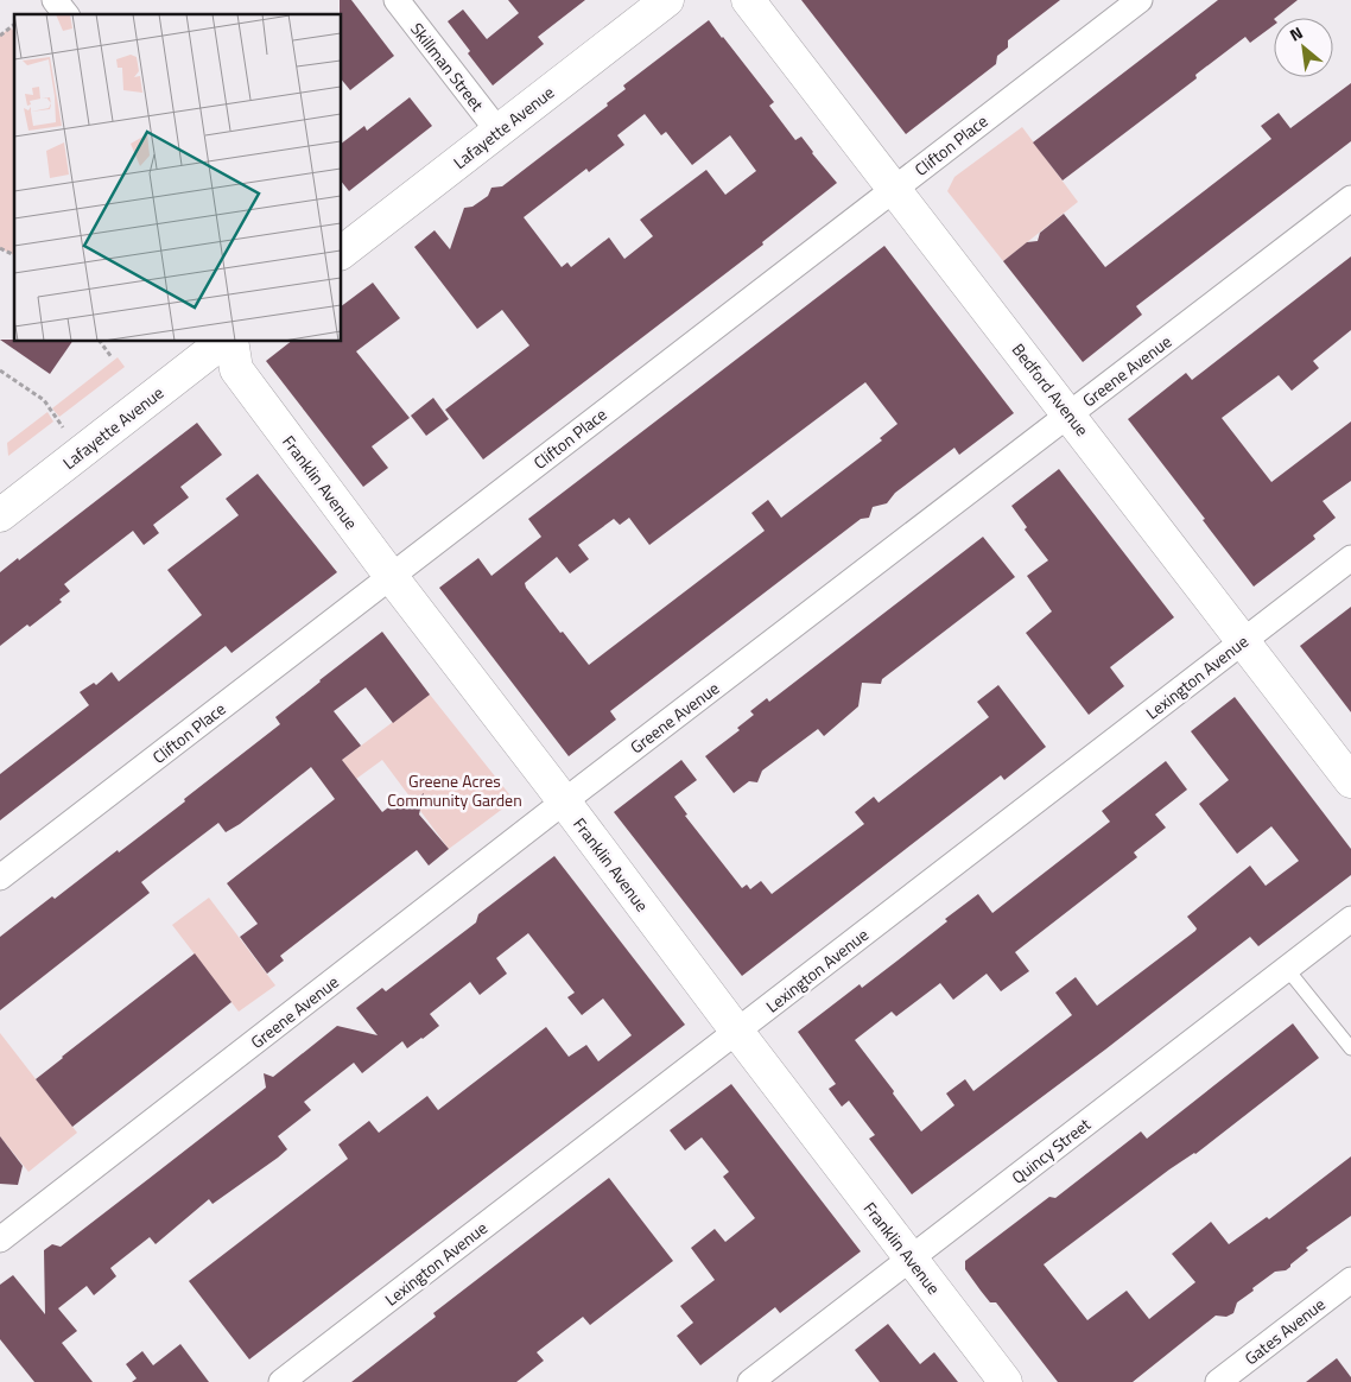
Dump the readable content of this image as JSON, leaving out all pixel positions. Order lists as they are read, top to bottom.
{
  "streets": {
    "main road": ["Lafayette Avenue", "Bedford Avenue", "Franklin Avenue"],
    "street": [
      "Skillman Street",
      "Clifton Place",
      "Greene Avenue",
      "Lexington Avenue",
      "Quincy Street",
      "Gates Avenue"
    ]
  },
  "crossings": [
    ["Skillman Street", "Lafayette Avenue"],
    ["Clifton Place", "Bedford Avenue"],
    ["Clifton Place", "Franklin Avenue"],
    ["Greene Avenue", "Bedford Avenue"],
    ["Greene Avenue", "Franklin Avenue"],
    ["Bedford Avenue", "Lexington Avenue"],
    ["Franklin Avenue", "Lexington Avenue"],
    ["Franklin Avenue", "Quincy Street"]
  ],
  "parks": ["Greene Acres Community Garden"],
  "north": "top left"
}
